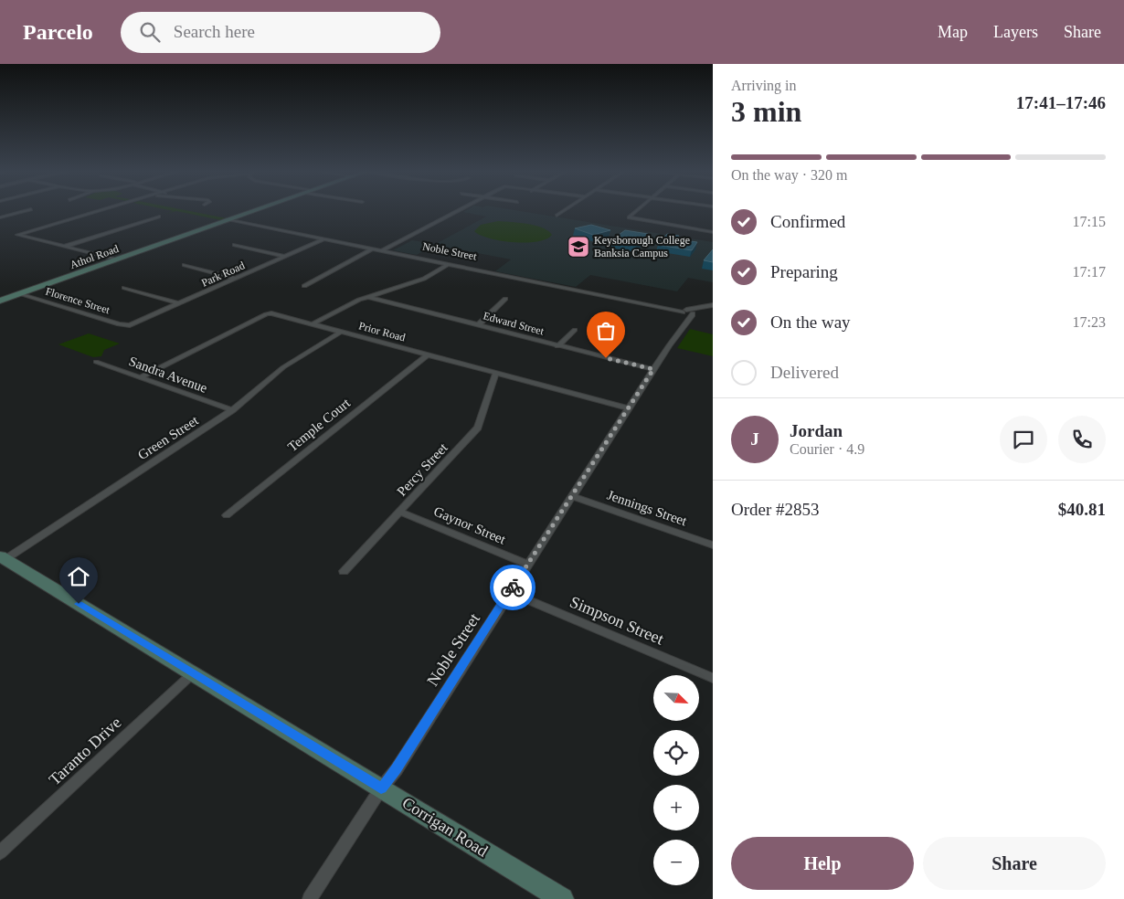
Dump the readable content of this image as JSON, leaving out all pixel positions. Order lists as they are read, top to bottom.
{
  "streets": {
    "main road": ["Athol Road", "Corrigan Road"],
    "street": [
      "Noble Street",
      "Park Road",
      "Florence Street",
      "Edward Street",
      "Prior Road",
      "Sandra Avenue",
      "Temple Court",
      "Green Street",
      "Percy Street",
      "Jennings Street",
      "Gaynor Street",
      "Simpson Street",
      "Taranto Drive"
    ]
  },
  "crossings": [
    ["Noble Street", "Athol Road"],
    ["Noble Street", "Park Road"],
    ["Noble Street", "Edward Street"],
    ["Noble Street", "Prior Road"],
    ["Noble Street", "Jennings Street"],
    ["Noble Street", "Gaynor Street"],
    ["Noble Street", "Simpson Street"],
    ["Noble Street", "Corrigan Road"],
    ["Athol Road", "Florence Street"],
    ["Park Road", "Florence Street"],
    ["Prior Road", "Sandra Avenue"],
    ["Prior Road", "Temple Court"],
    ["Prior Road", "Green Street"],
    ["Prior Road", "Percy Street"],
    ["Sandra Avenue", "Green Street"],
    ["Green Street", "Corrigan Road"],
    ["Percy Street", "Gaynor Street"],
    ["Taranto Drive", "Corrigan Road"]
  ],
  "places": {
    "school or university": ["Keysborough College Banksia Campus"]
  },
  "north": "bottom right",
  "page": {
    "header": "Parcelo",
    "search": "Search here",
    "nav": ["Map", "Layers", "Share"],
    "heading": ["3 min", "Arriving in", "17:41–17:46"],
    "panel": [
      "Jordan",
      "Courier · 4.9",
      "Order #2853",
      "$40.81"
    ],
    "bar": "On the way · 320 m",
    "list": [
      ["Confirmed", "17:15"],
      ["Preparing", "17:17"],
      ["On the way", "17:23"],
      "Delivered"
    ],
    "round": "J",
    "map_buttons": ["+", "−"],
    "buttons": ["Help", "Share"]
  }
}
